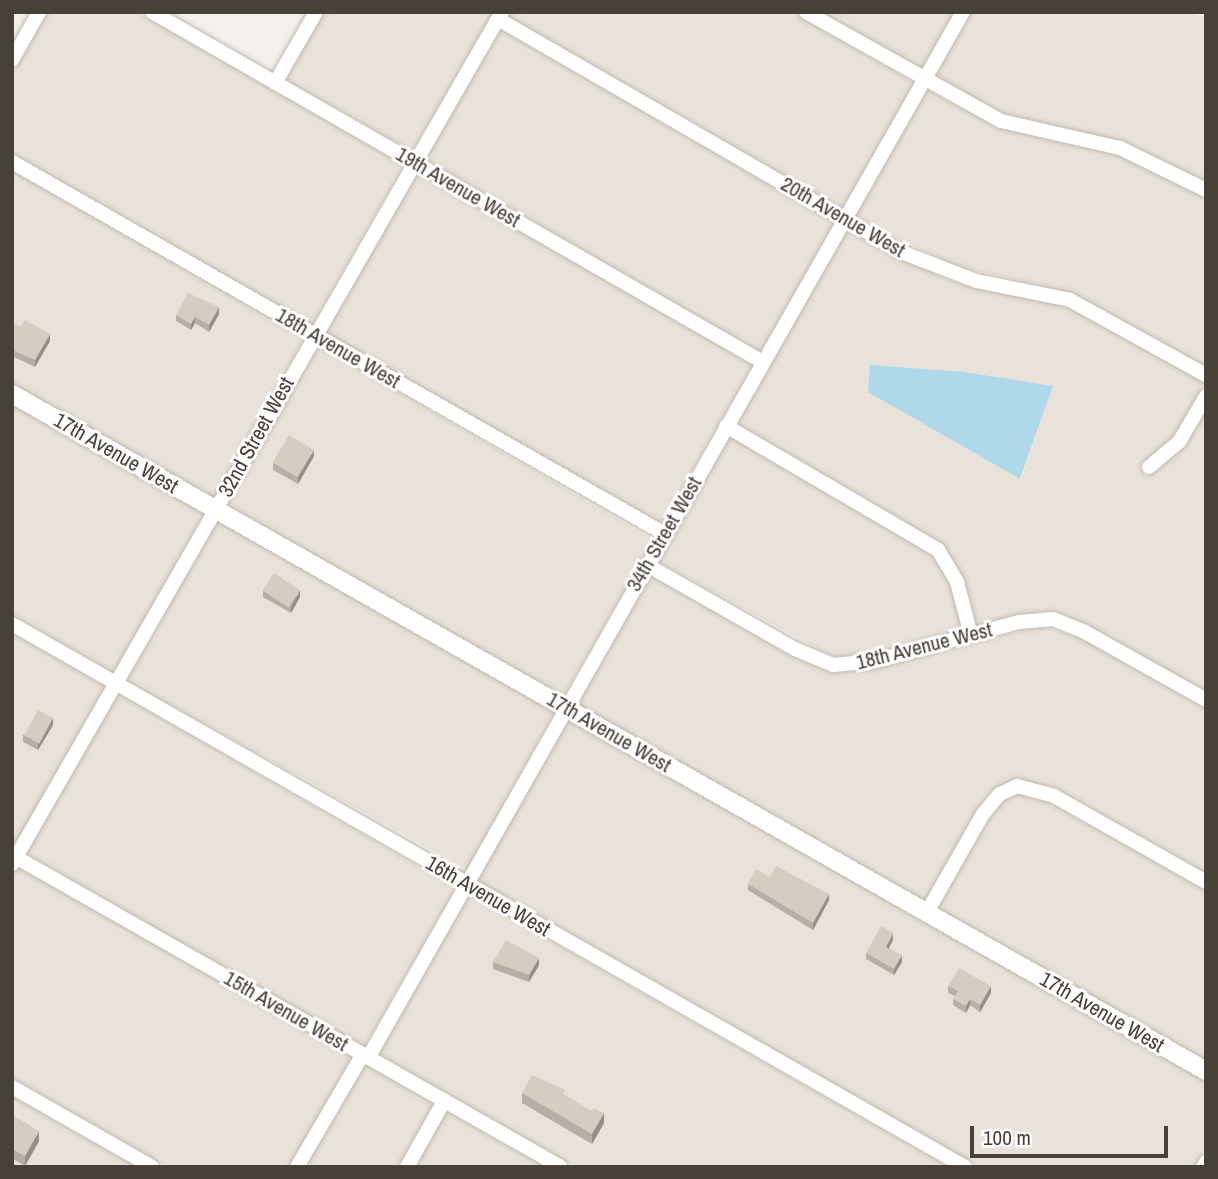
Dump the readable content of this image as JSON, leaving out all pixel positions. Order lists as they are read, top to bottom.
{
  "streets": {
    "street": [
      "19th Avenue West",
      "20th Avenue West",
      "18th Avenue West",
      "32nd Street West",
      "17th Avenue West",
      "34th Street West",
      "16th Avenue West",
      "15th Avenue West"
    ]
  },
  "crossings": [
    ["19th Avenue West", "32nd Street West"],
    ["19th Avenue West", "34th Street West"],
    ["20th Avenue West", "32nd Street West"],
    ["20th Avenue West", "34th Street West"],
    ["18th Avenue West", "32nd Street West"],
    ["18th Avenue West", "34th Street West"],
    ["32nd Street West", "17th Avenue West"],
    ["32nd Street West", "16th Avenue West"],
    ["32nd Street West", "15th Avenue West"],
    ["17th Avenue West", "34th Street West"],
    ["34th Street West", "16th Avenue West"],
    ["34th Street West", "15th Avenue West"]
  ],
  "scale_bar": "100 m"
}
